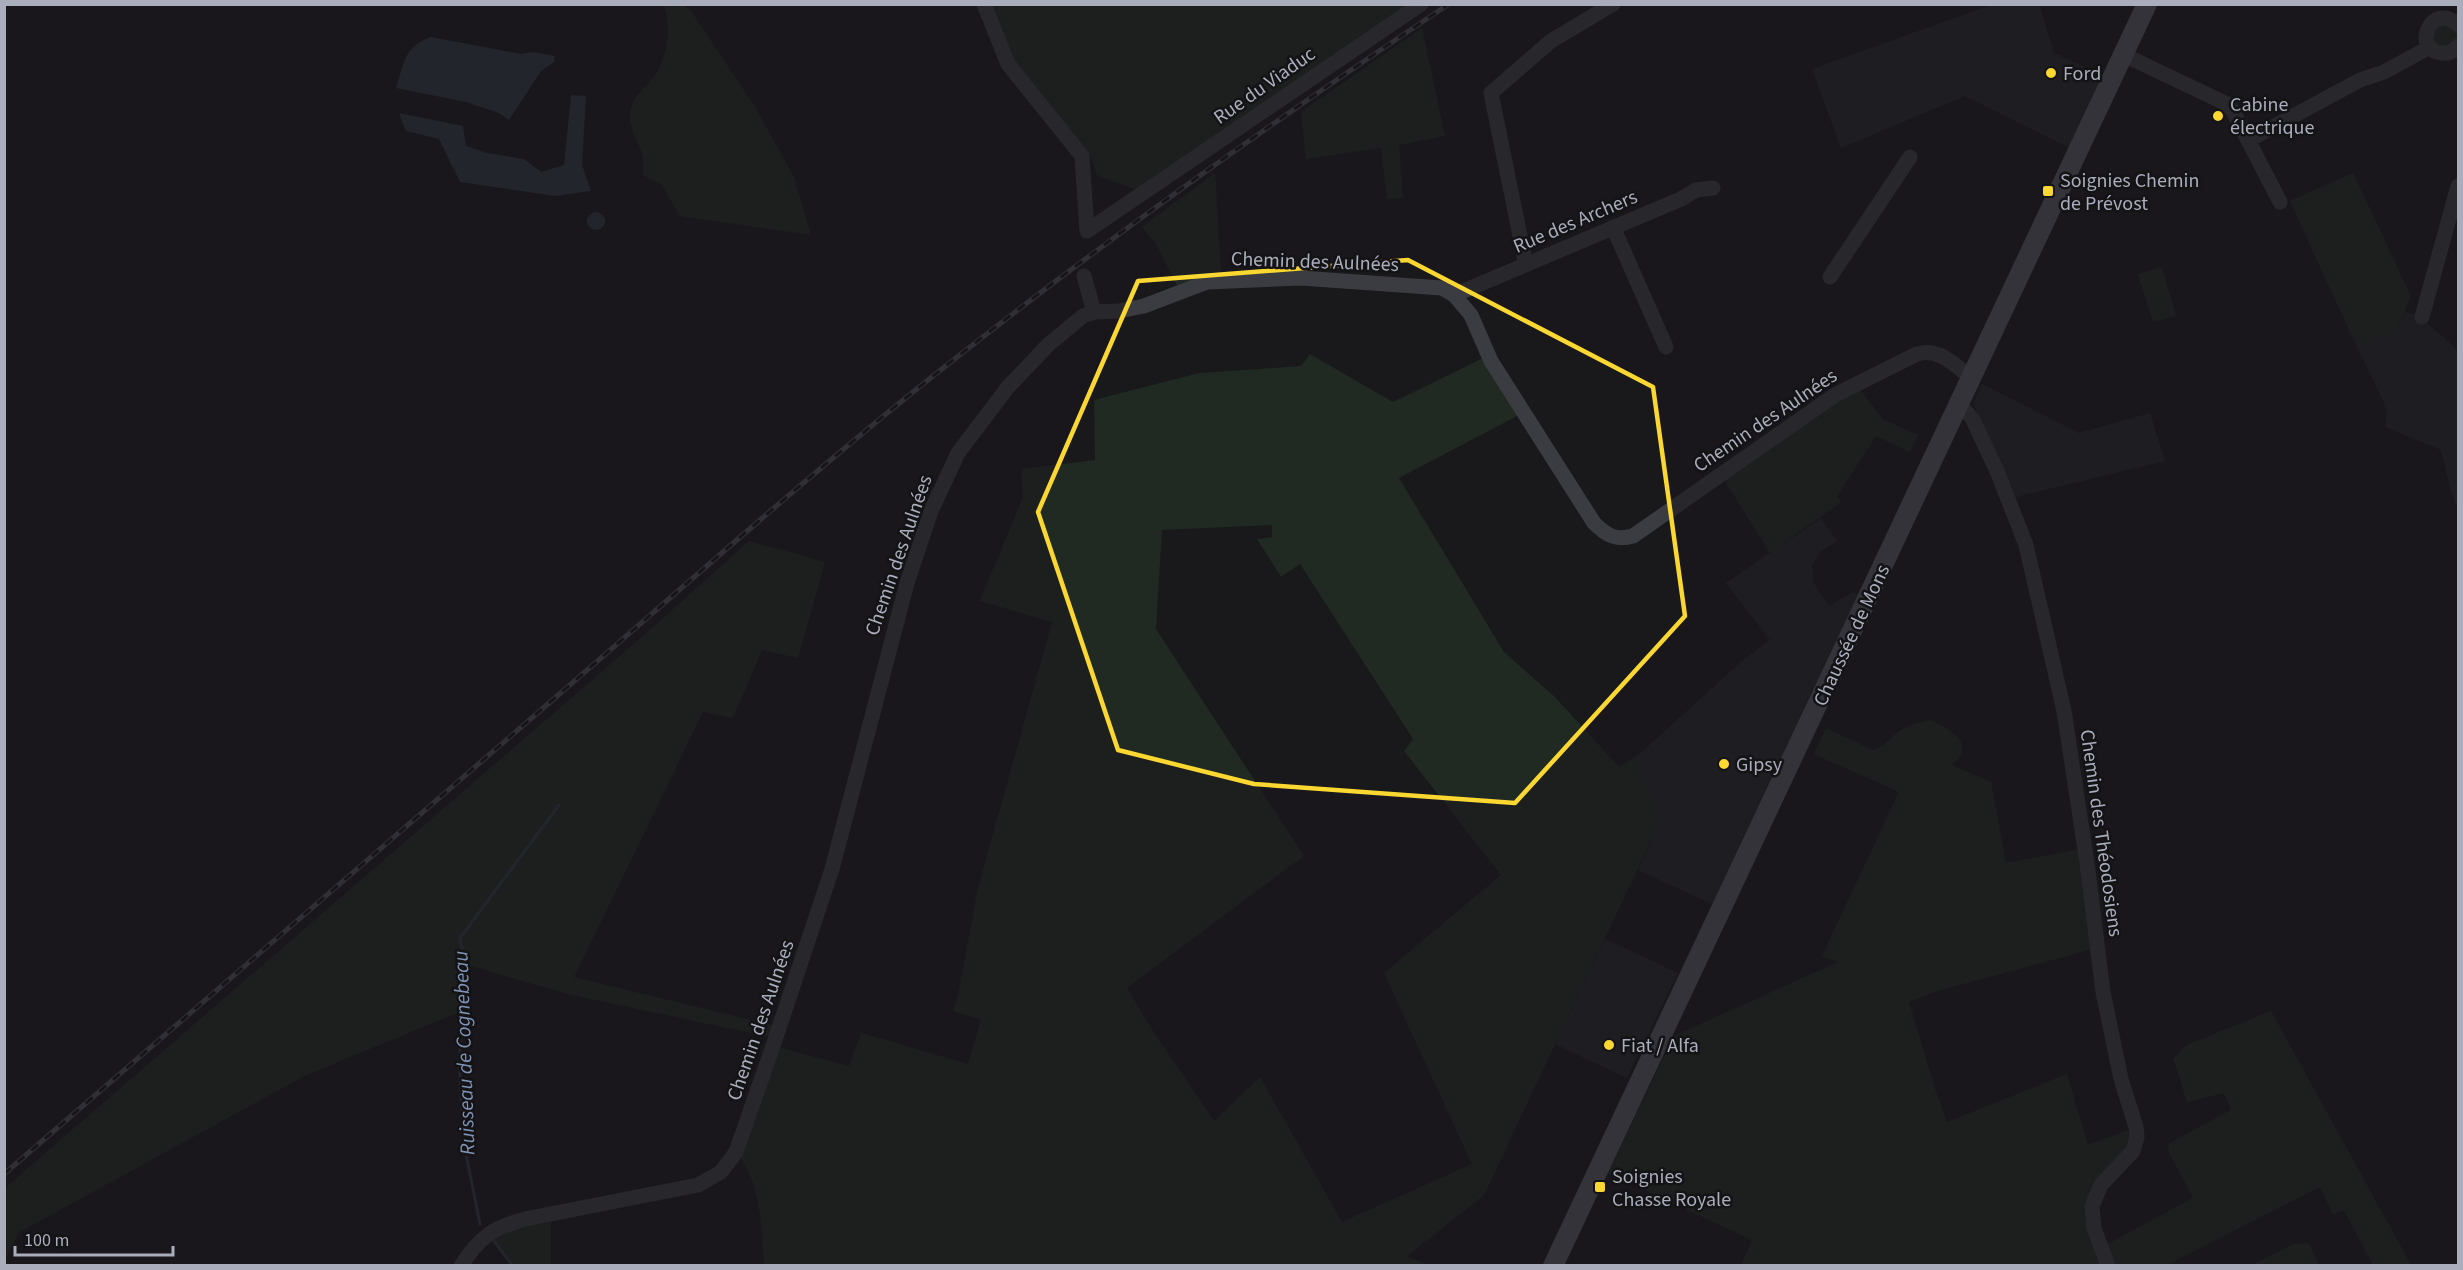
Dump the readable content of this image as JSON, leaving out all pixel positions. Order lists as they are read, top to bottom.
{
  "streets": {
    "main road": ["Chaussée de Mons"],
    "street": [
      "Rue du Viaduc",
      "Rue des Archers",
      "Chemin des Aulnées",
      "Chemin des Théodosiens"
    ]
  },
  "crossings": [
    ["Rue des Archers", "Chemin des Aulnées"],
    ["Chemin des Aulnées", "Chaussée de Mons"],
    ["Chaussée de Mons", "Chemin des Théodosiens"]
  ],
  "water": ["Ruisseau de Cognebeau"],
  "places": {
    "other": [
      "Ford",
      "Cabine électrique",
      "Gipsy",
      "Fiat / Alfa"
    ],
    "transit": ["Soignies Chemin de Prévost", "Soignies Chasse Royale"]
  },
  "scale_bar": "100 m"
}
